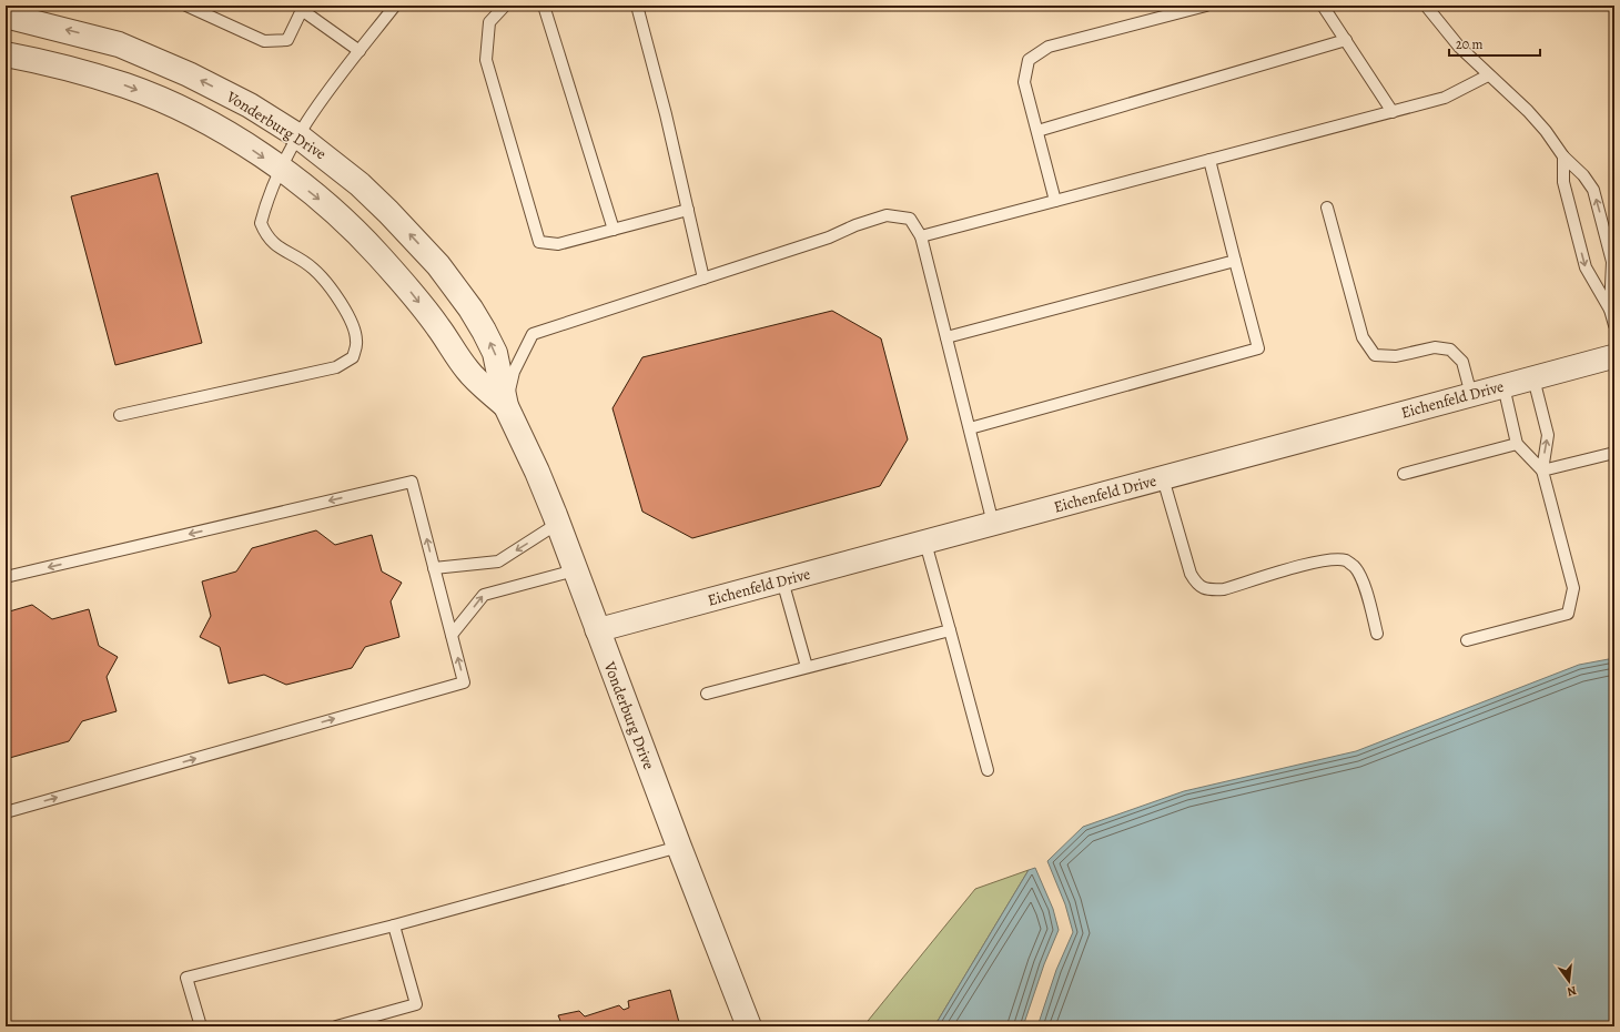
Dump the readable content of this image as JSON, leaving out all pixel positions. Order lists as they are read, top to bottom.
{
  "streets": {
    "street": ["Vonderburg Drive", "Eichenfeld Drive"]
  },
  "crossings": [
    ["Vonderburg Drive", "Eichenfeld Drive"]
  ],
  "scale_bar": "20 m",
  "north": "bottom"
}
